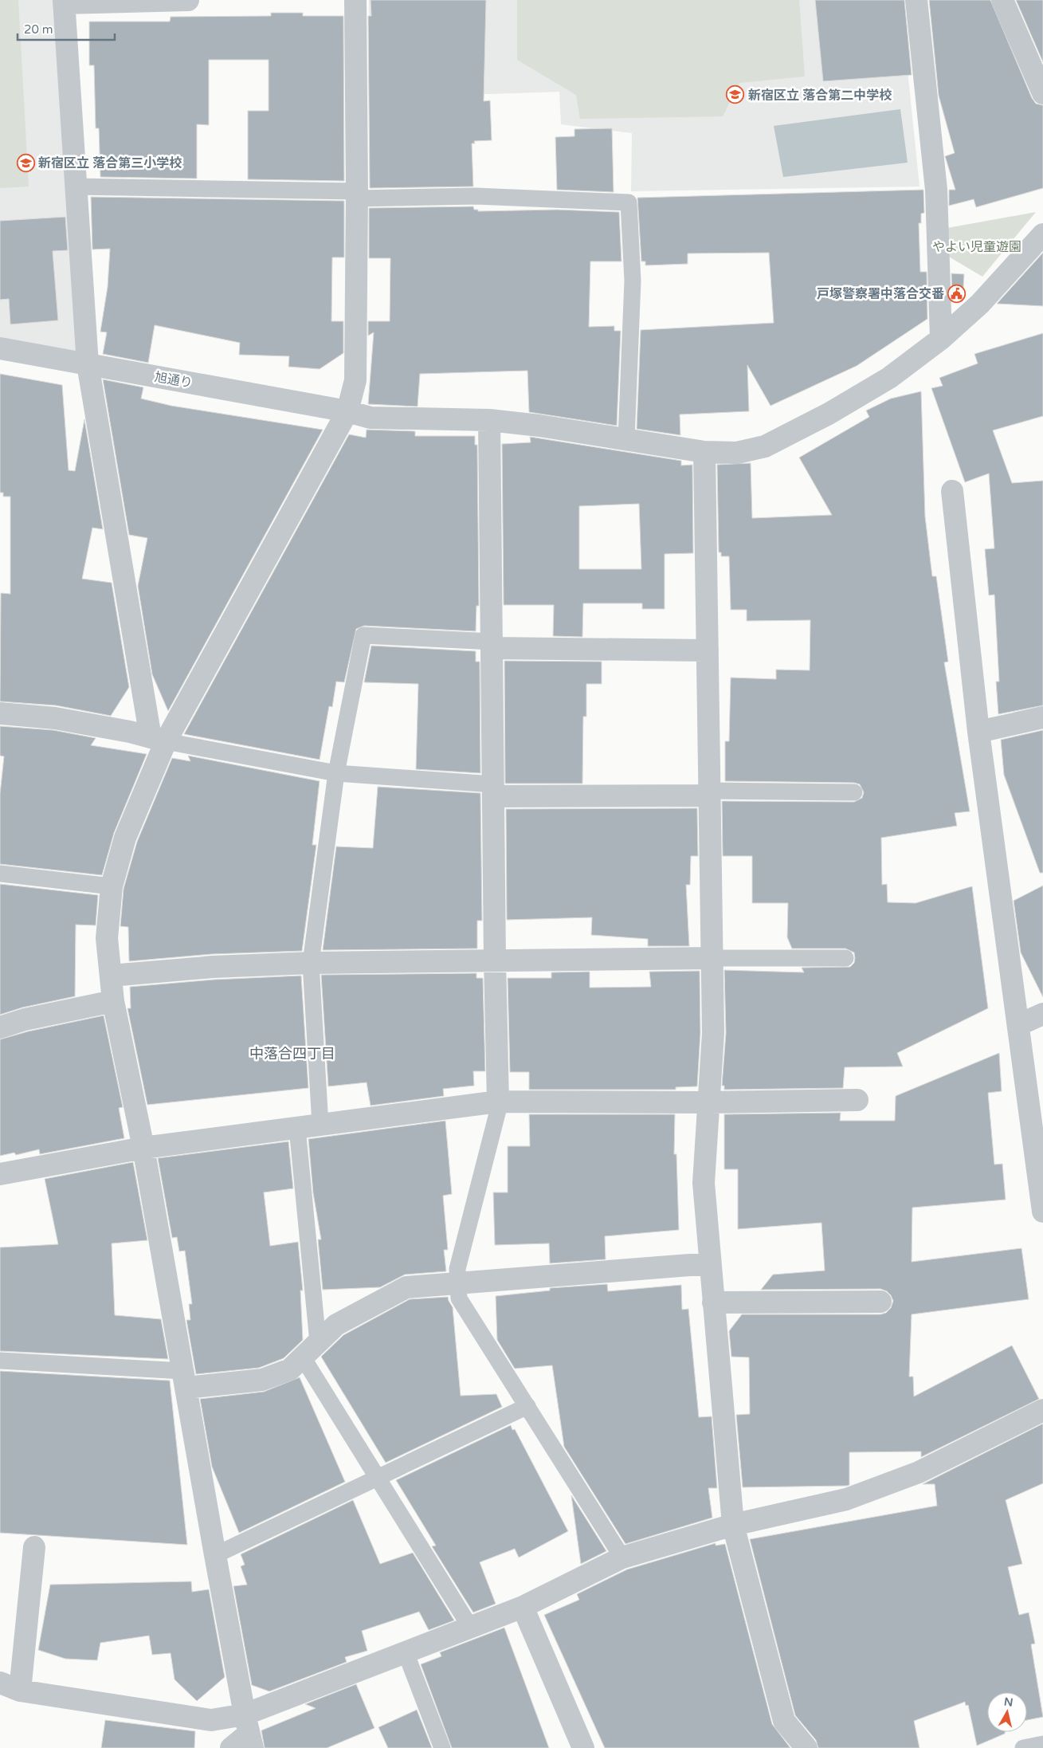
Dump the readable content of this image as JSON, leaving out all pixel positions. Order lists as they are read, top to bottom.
{
  "streets": {
    "street": ["旭通り"]
  },
  "districts": ["中落合四丁目"],
  "parks": ["やよい児童遊園"],
  "places": {
    "school or university": ["新宿区立 落合第二中学校", "新宿区立 落合第三小学校"],
    "public building": ["戸塚警察署中落合交番"]
  },
  "scale_bar": "20 m",
  "north": "top"
}
